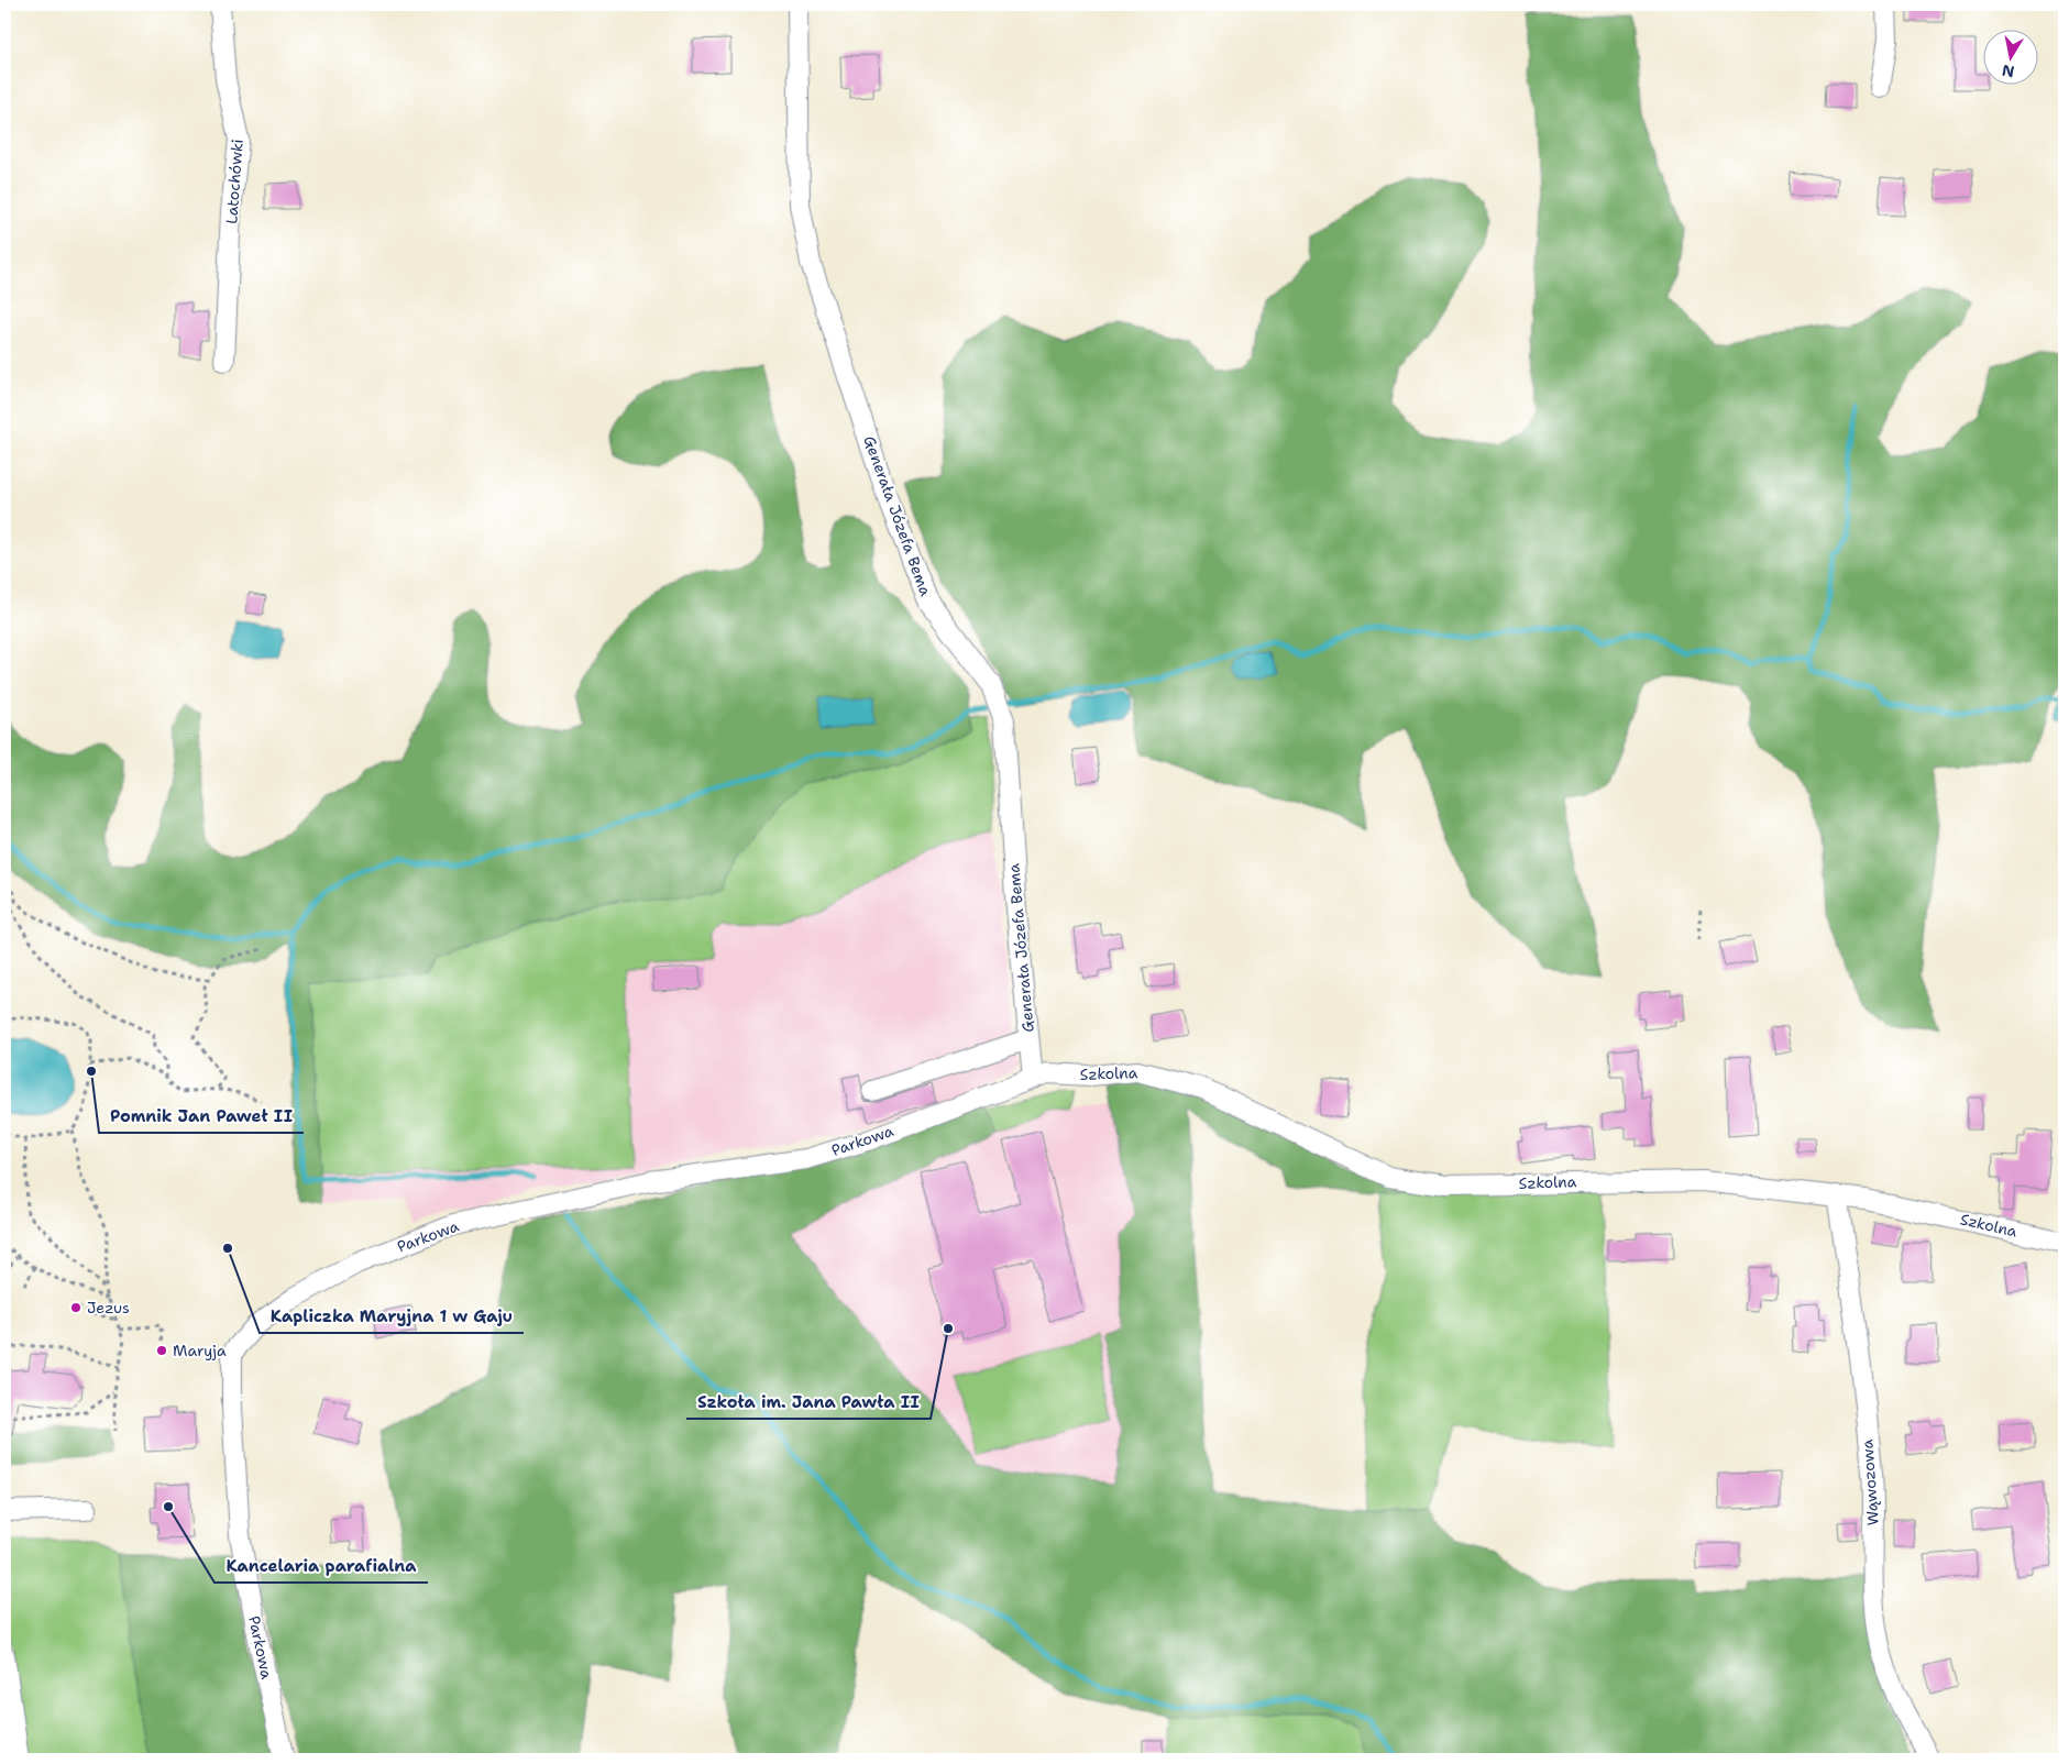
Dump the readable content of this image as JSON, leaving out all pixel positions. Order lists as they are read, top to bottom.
{
  "streets": {
    "street": [
      "Latochówki",
      "Generała Józefa Bema",
      "Szkolna",
      "Parkowa",
      "Wąwozowa"
    ]
  },
  "crossings": [
    ["Generała Józefa Bema", "Szkolna"],
    ["Generała Józefa Bema", "Parkowa"],
    ["Szkolna", "Parkowa"],
    ["Szkolna", "Wąwozowa"]
  ],
  "places": [
    "Pomnik Jan Paweł II",
    "Kapliczka Maryjna 1 w Gaju",
    "Jezus",
    "Szkoła im. Jana Pawła II",
    "Maryja",
    "Kancelaria parafialna"
  ],
  "north": "bottom"
}
